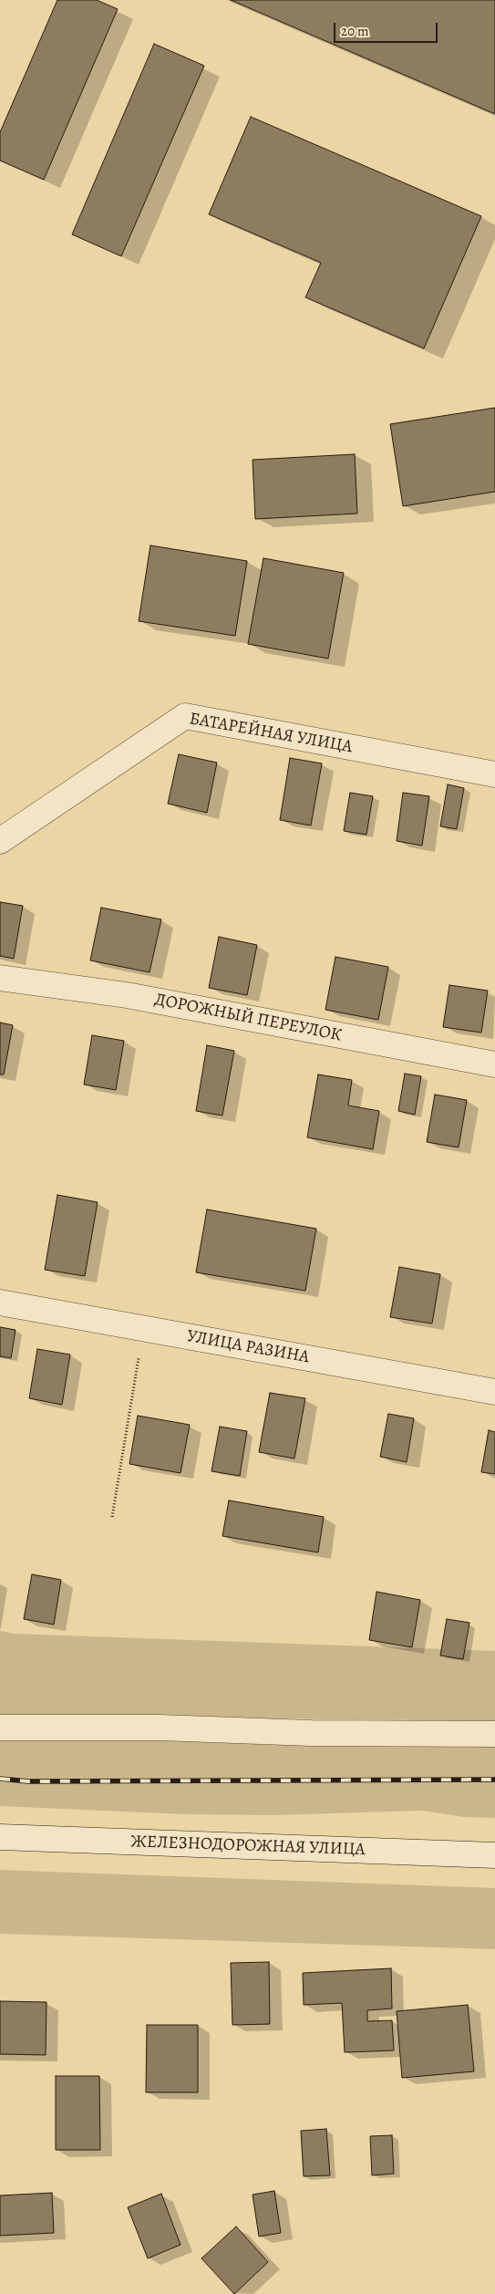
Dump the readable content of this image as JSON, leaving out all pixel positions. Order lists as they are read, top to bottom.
{
  "streets": {
    "street": [
      "БАТАРЕЙНАЯ УЛИЦА",
      "ДОРОЖНЫЙ ПЕРЕУЛОК",
      "УЛИЦА РАЗИНА",
      "ЖЕЛЕЗНОДОРОЖНАЯ УЛИЦА"
    ]
  },
  "scale_bar": "20 m"
}
